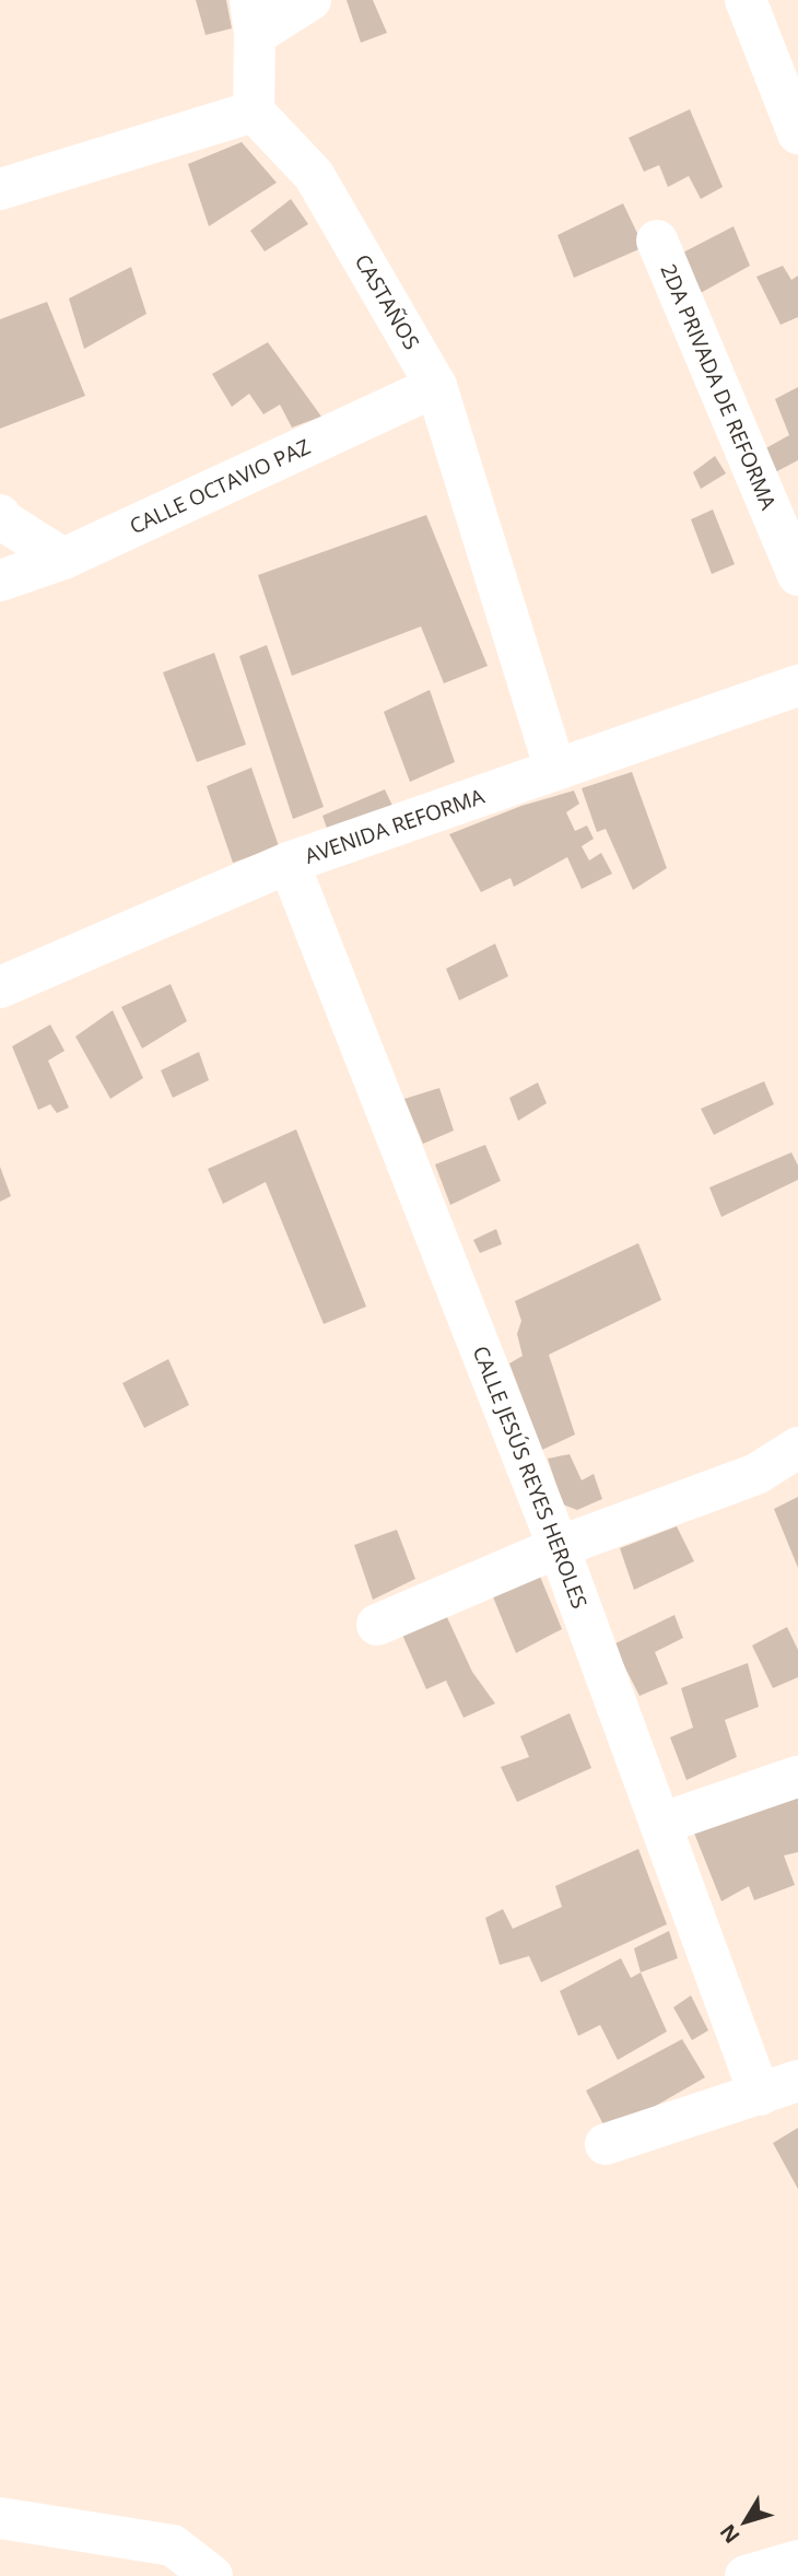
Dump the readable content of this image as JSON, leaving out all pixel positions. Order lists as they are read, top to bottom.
{
  "streets": {
    "street": [
      "CASTAÑOS",
      "2DA PRIVADA DE REFORMA",
      "CALLE OCTAVIO PAZ",
      "AVENIDA REFORMA",
      "CALLE JESÚS REYES HEROLES"
    ]
  },
  "crossings": [
    ["CASTAÑOS", "CALLE OCTAVIO PAZ"],
    ["CASTAÑOS", "AVENIDA REFORMA"],
    ["AVENIDA REFORMA", "CALLE JESÚS REYES HEROLES"]
  ],
  "north": "bottom left"
}
